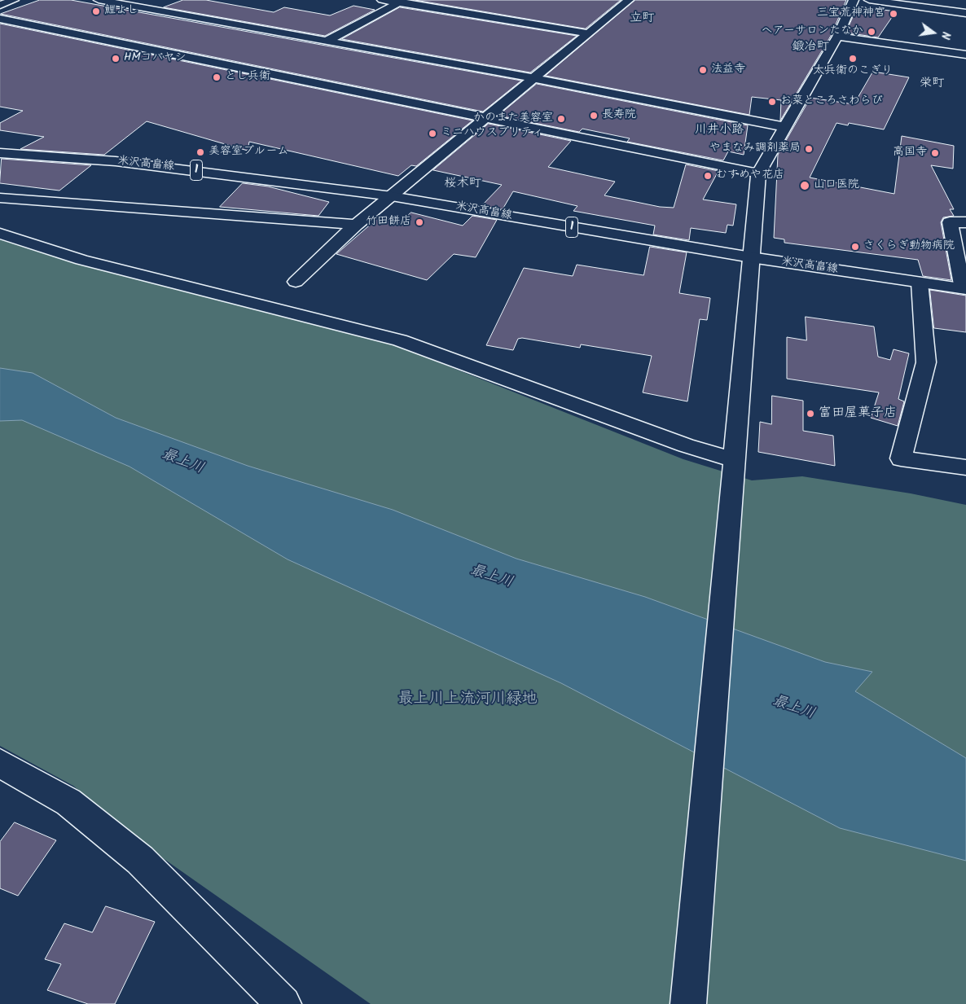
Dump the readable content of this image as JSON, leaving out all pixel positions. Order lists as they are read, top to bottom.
{
  "streets": {
    "street": ["米沢高畠線", "1"]
  },
  "districts": [
    "立町",
    "鍛冶町",
    "栄町",
    "川井小路",
    "桜木町"
  ],
  "water": ["最上川"],
  "parks": ["最上川上流河川緑地"],
  "places": [
    "鯉よし",
    "三宝荒神神宮",
    "ヘアーサロンたなか",
    "HMコバヤシ",
    "太兵衛のこぎり",
    "法益寺",
    "とし兵衛",
    "お菜ところさわらび",
    "長寿院",
    "かのまた美容室",
    "ミニハウスプリティ",
    "やまなみ調剤薬局",
    "美容室ブルーム",
    "高国寺",
    "むすめや花店",
    "山口医院",
    "竹田餅店",
    "さくらぎ動物病院",
    "富田屋菓子店"
  ],
  "north": "right"
}
